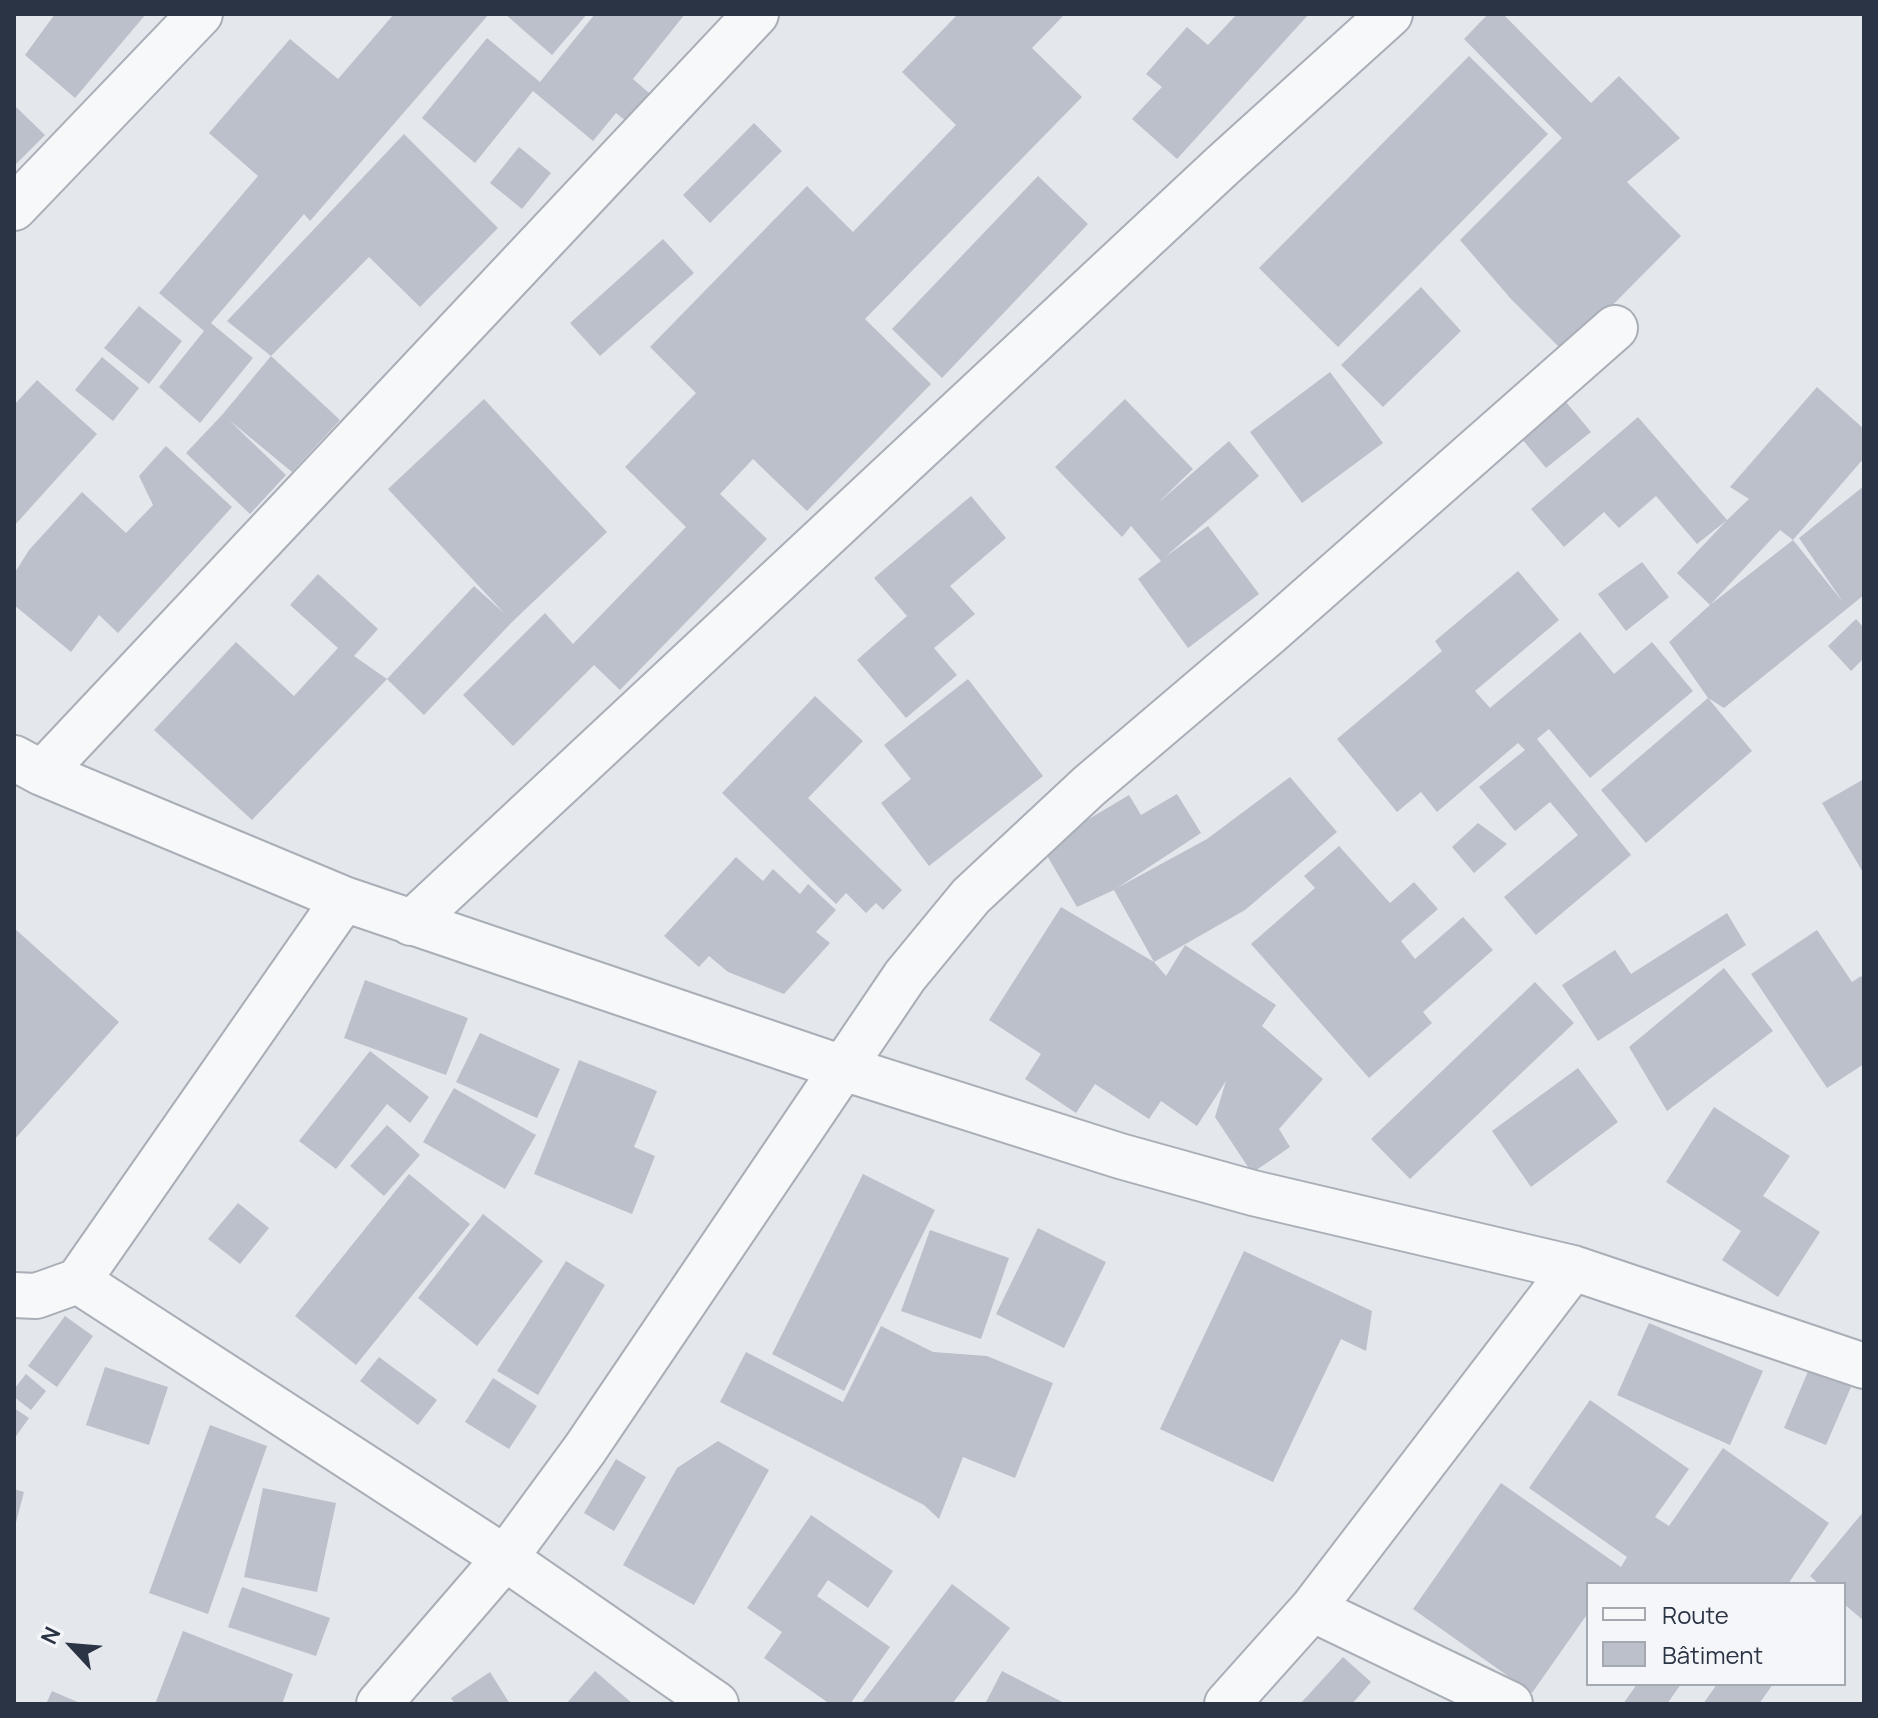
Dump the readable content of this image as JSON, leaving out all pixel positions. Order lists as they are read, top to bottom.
{
  "legend": ["Route", "Bâtiment"],
  "north": "top left"
}
